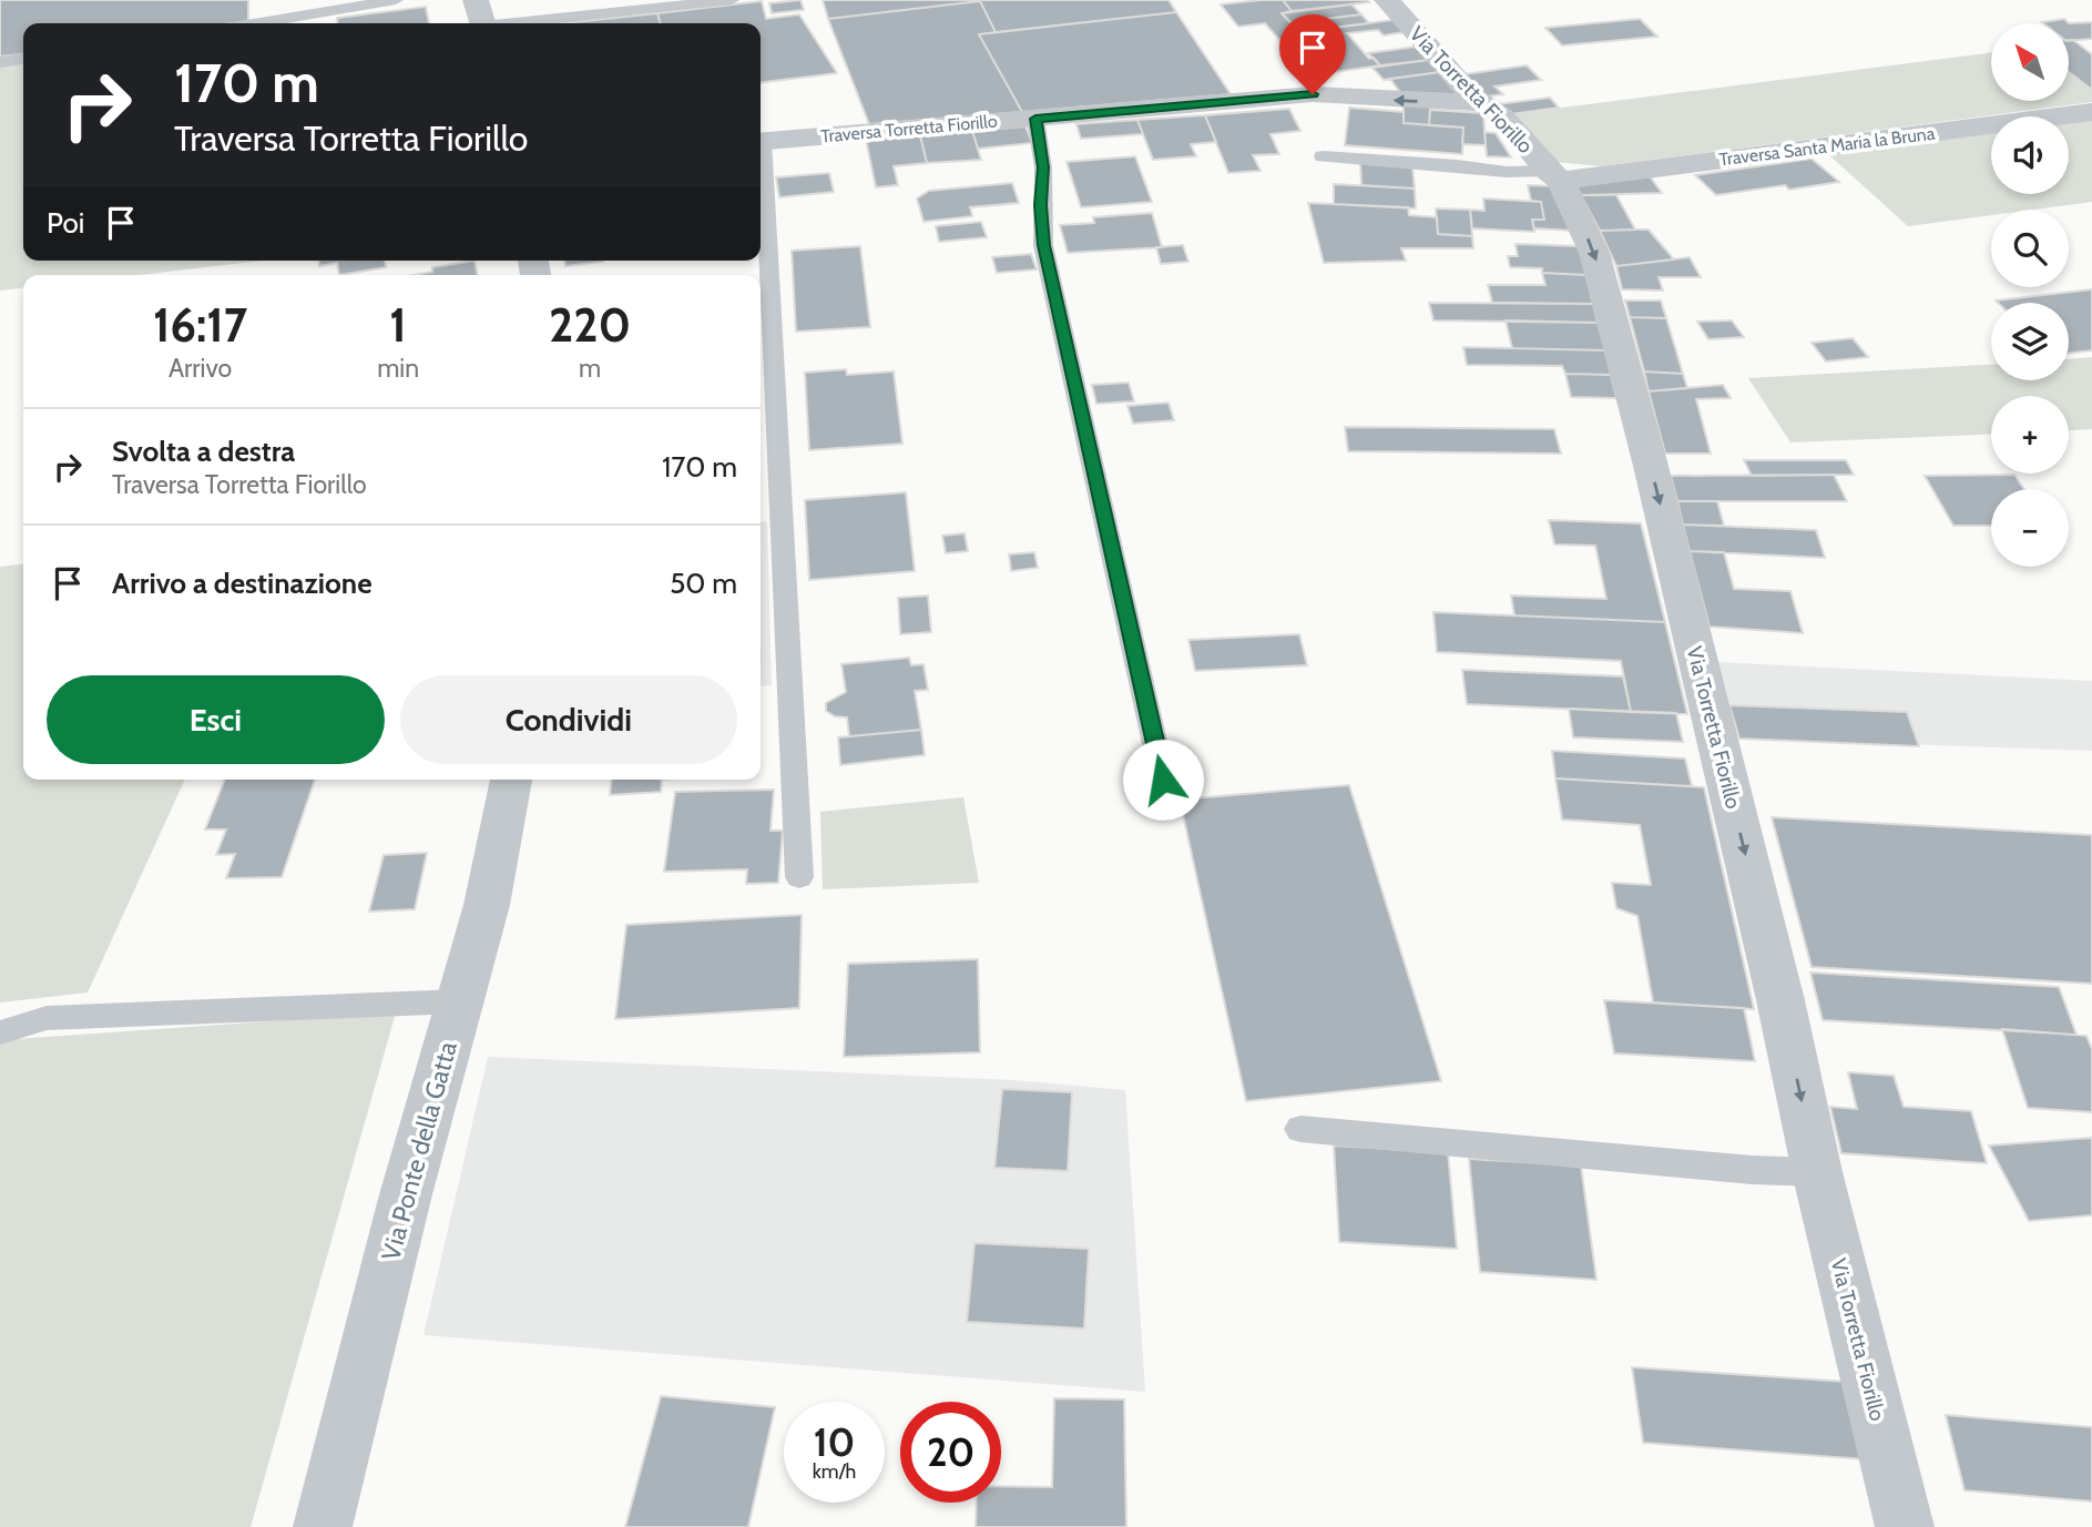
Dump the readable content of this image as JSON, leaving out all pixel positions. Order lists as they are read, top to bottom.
{
  "streets": {
    "street": [
      "Via Torretta Fiorillo",
      "Traversa Torretta Fiorillo",
      "Traversa Santa Maria la Bruna",
      "Via Ponte della Gatta"
    ]
  },
  "crossings": [
    ["Via Torretta Fiorillo", "Traversa Torretta Fiorillo"],
    ["Via Torretta Fiorillo", "Traversa Santa Maria la Bruna"]
  ],
  "one_way": ["Via Torretta Fiorillo", "Traversa Torretta Fiorillo"],
  "north": "top left",
  "page": {
    "map_buttons": ["+", "−"],
    "turn": ["170 m", "Traversa Torretta Fiorillo"],
    "then": "Poi",
    "eta": [
      "16:17",
      "Arrivo",
      "1",
      "min",
      "220",
      "m"
    ],
    "list": [
      {
        "name": "Svolta a destra",
        "note": "Traversa Torretta Fiorillo",
        "value": "170 m"
      },
      {
        "name": "Arrivo a destinazione",
        "value": "50 m"
      }
    ],
    "buttons": ["Esci", "Condividi"],
    "speed": "10 km/h",
    "limit": "20"
  }
}
